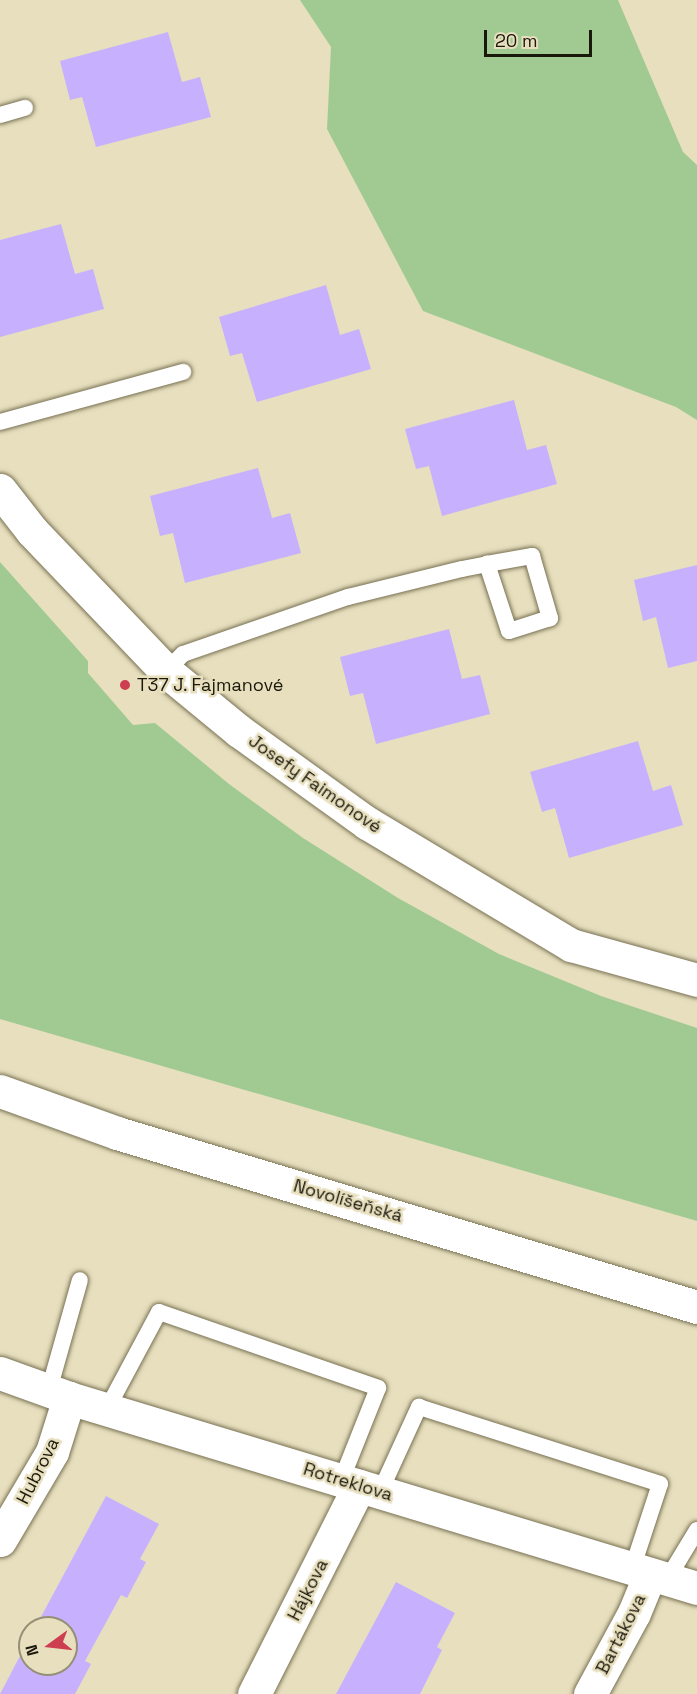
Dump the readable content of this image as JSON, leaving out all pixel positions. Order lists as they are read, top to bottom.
{
  "streets": {
    "street": [
      "Josefy Faimonové",
      "Novolíšeňská",
      "Hubrova",
      "Rotreklova",
      "Hájkova",
      "Bartákova"
    ]
  },
  "crossings": [
    ["Hubrova", "Rotreklova"],
    ["Rotreklova", "Hájkova"],
    ["Rotreklova", "Bartákova"]
  ],
  "places": ["T37 J. Fajmanové"],
  "scale_bar": "20 m",
  "north": "left"
}
